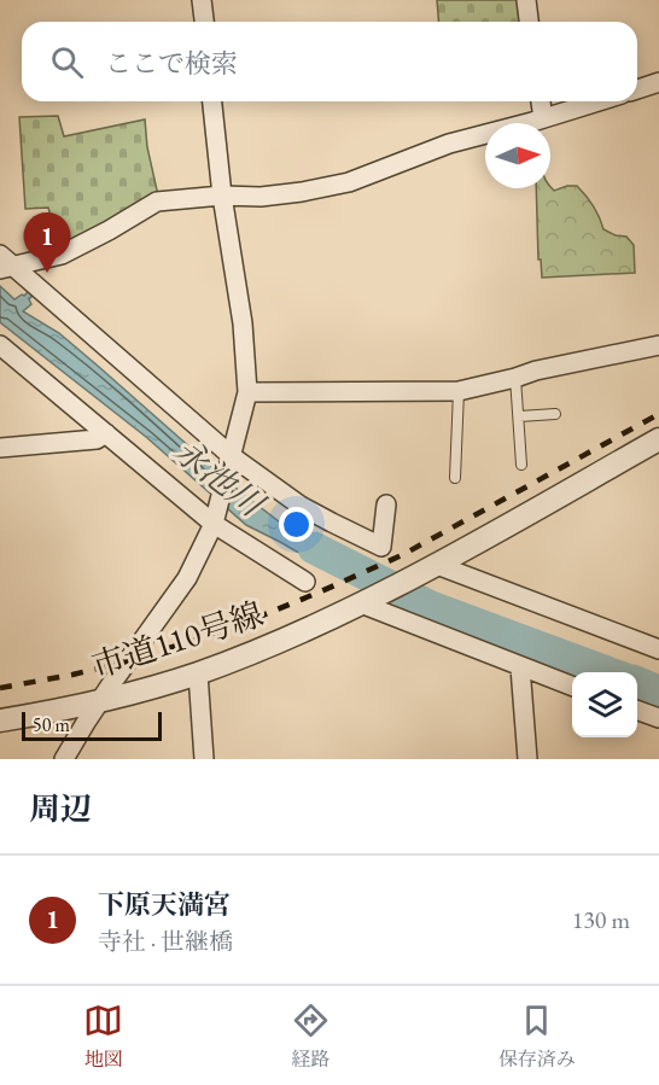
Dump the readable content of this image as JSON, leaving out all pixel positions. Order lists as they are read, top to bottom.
{
  "streets": {
    "street": ["市道110号線"]
  },
  "water": ["永池川"],
  "scale_bar": "50 m",
  "north": "right",
  "page": {
    "search": "ここで検索",
    "pins": "1",
    "scale": "50 m",
    "heading": "周辺",
    "list": [
      {
        "mark": "1",
        "name": "下原天満宮",
        "note": "寺社 · 世継橋",
        "value": "130 m"
      }
    ],
    "nav": ["地図", "経路", "保存済み"]
  }
}
